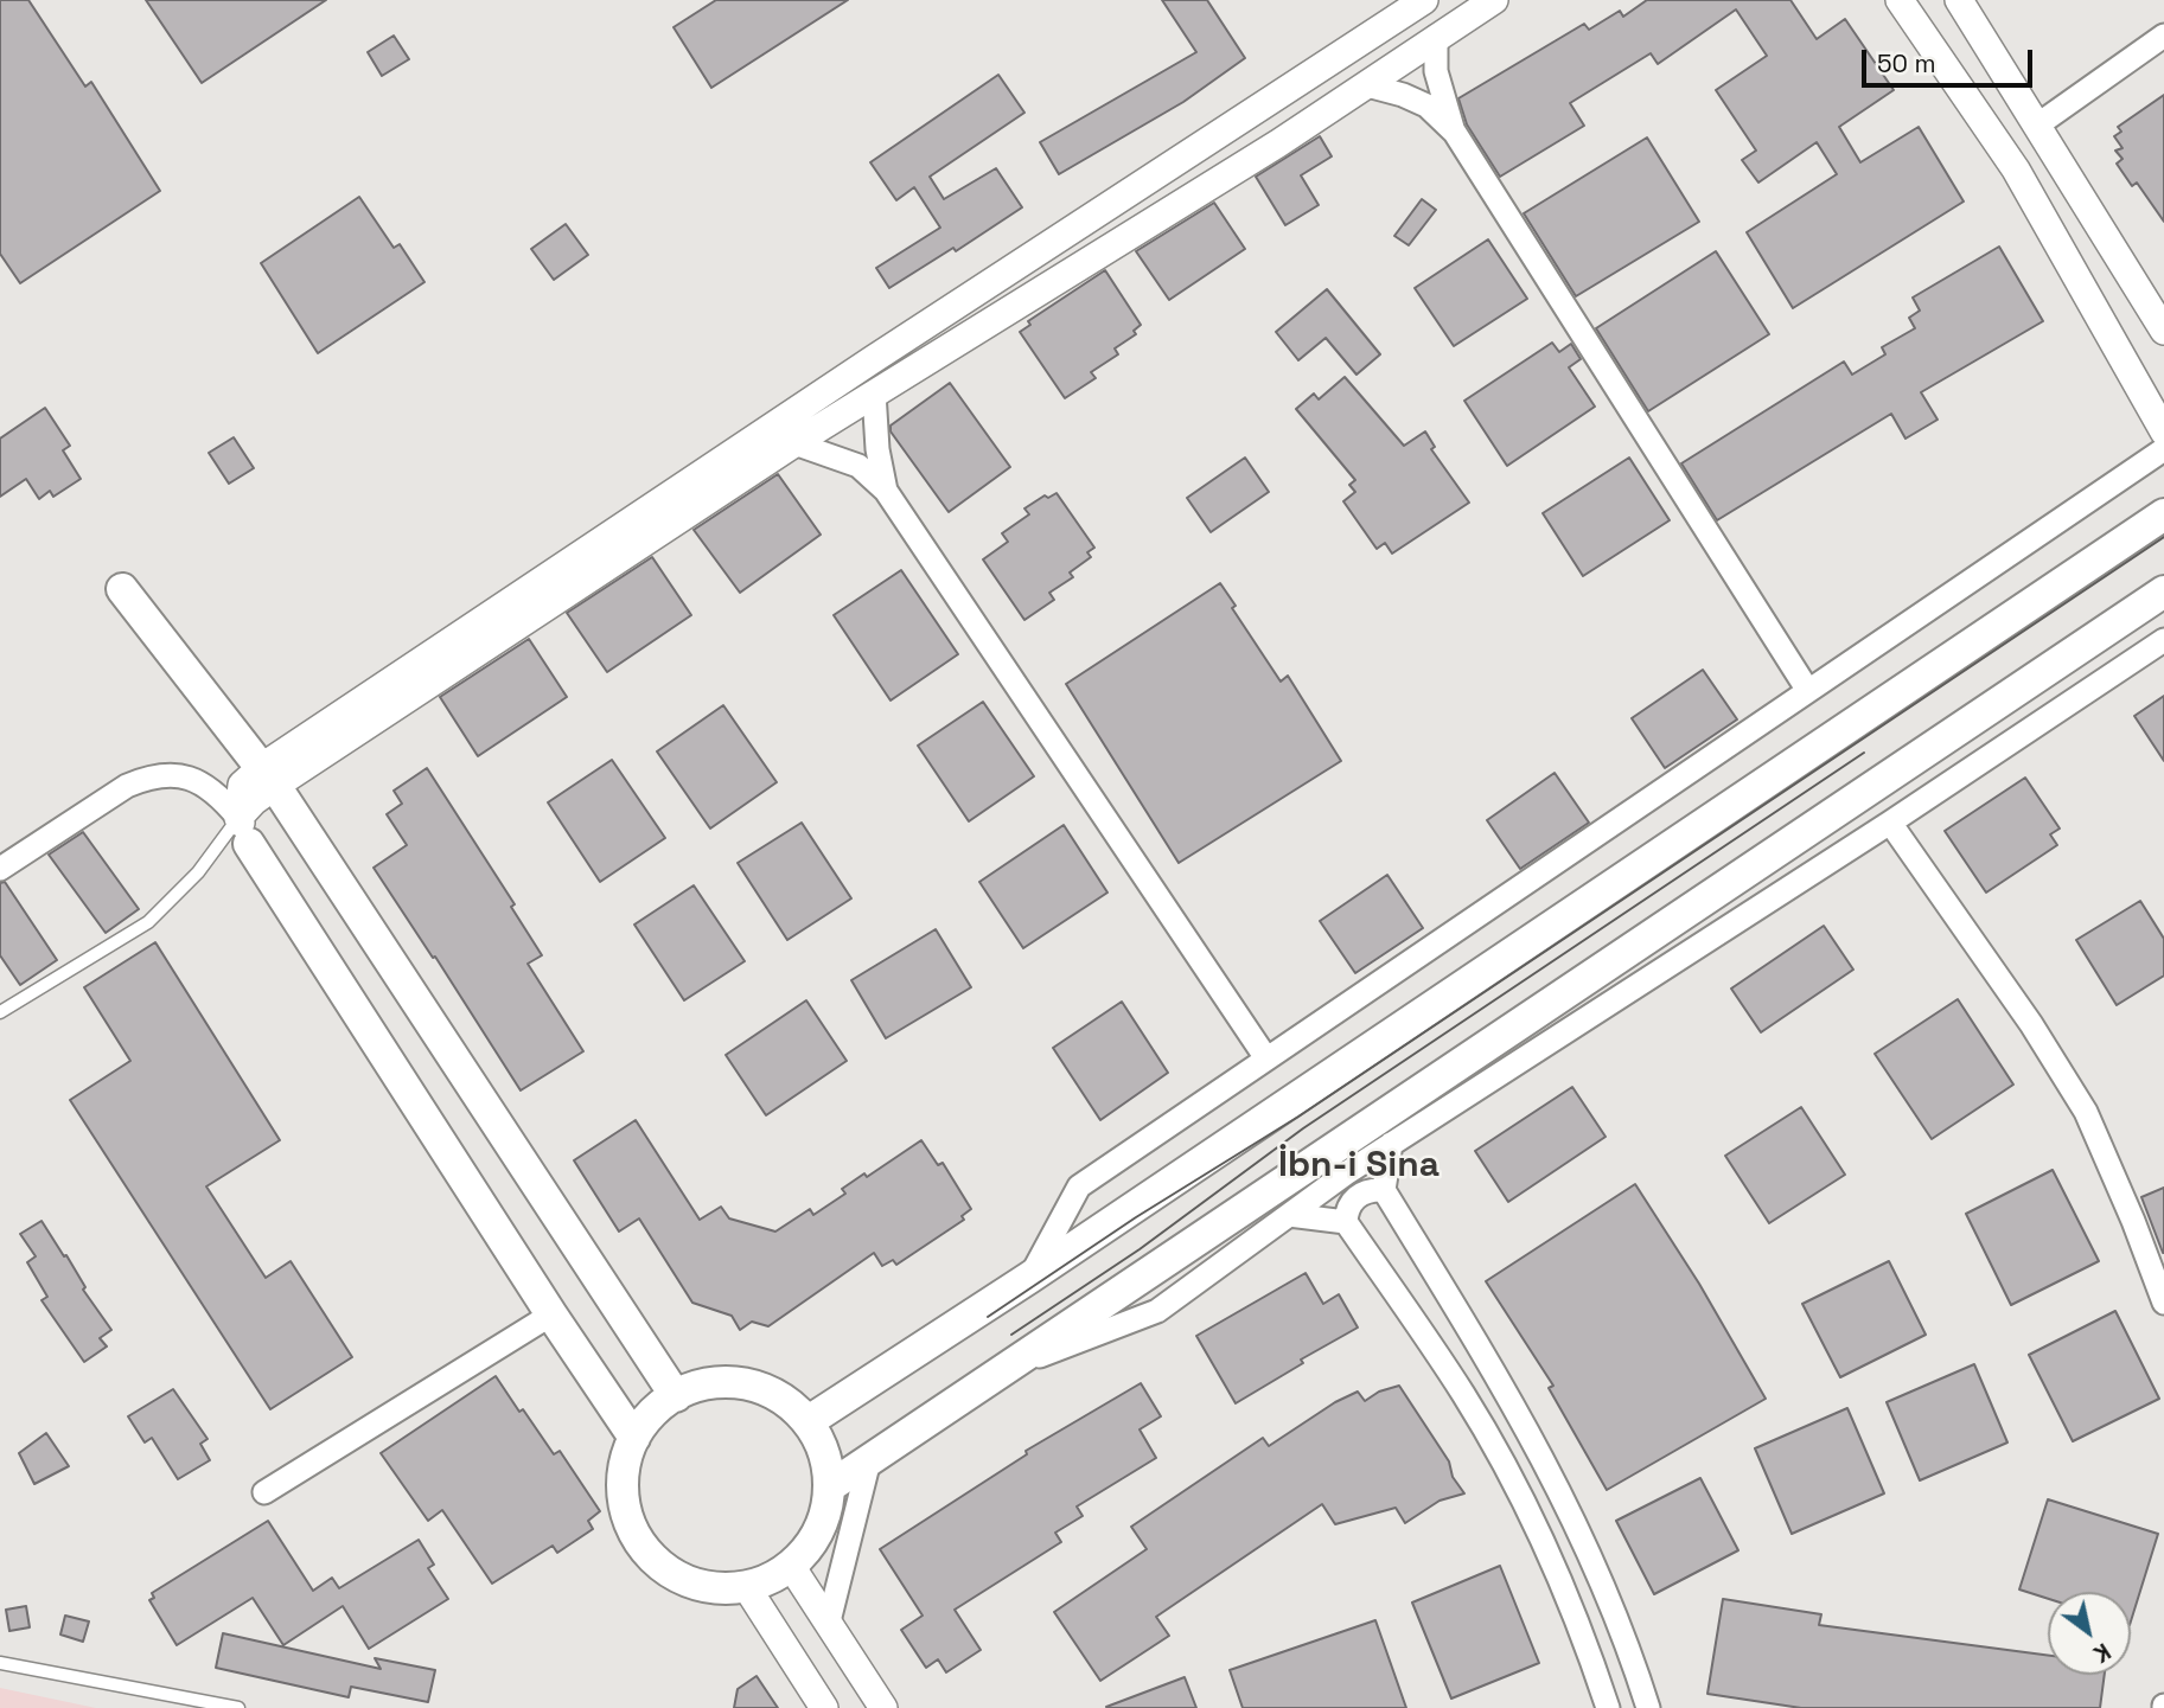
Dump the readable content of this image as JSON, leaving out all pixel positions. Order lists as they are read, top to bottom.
{
  "districts": ["İbn-i Sina"],
  "scale_bar": "50 m",
  "north": "bottom right"
}
